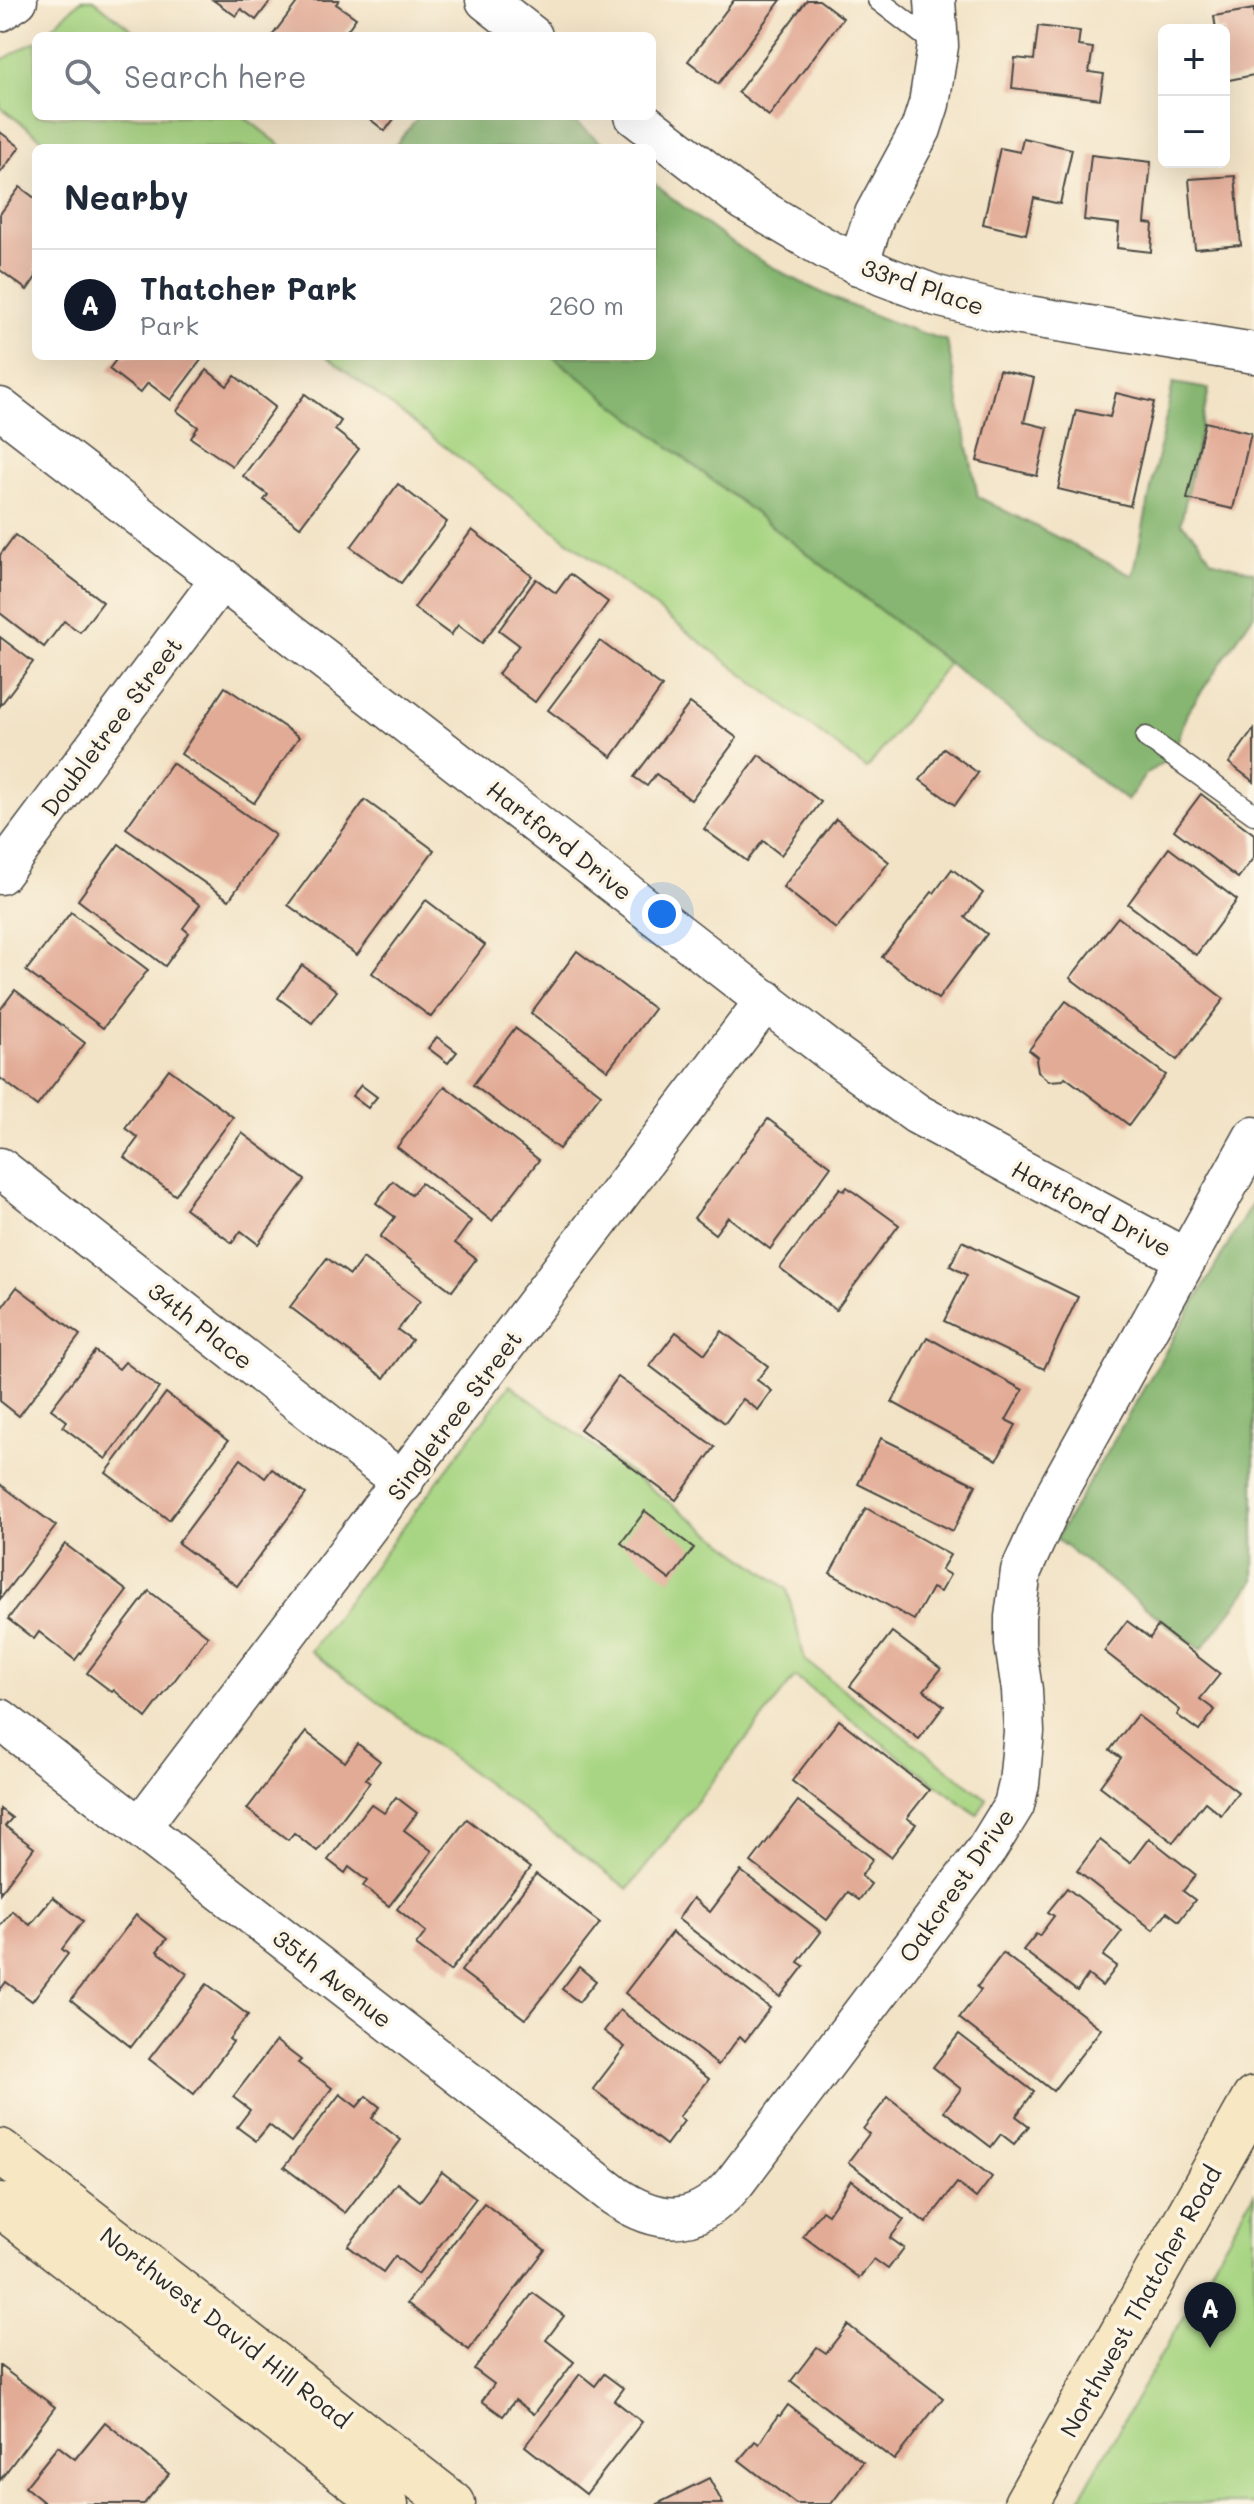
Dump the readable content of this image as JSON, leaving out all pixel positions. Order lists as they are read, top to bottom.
{
  "streets": {
    "street": [
      "33rd Place",
      "Doubletree Street",
      "Hartford Drive",
      "34th Place",
      "Singletree Street",
      "Oakcrest Drive",
      "35th Avenue",
      "Northwest Thatcher Road",
      "Northwest David Hill Road"
    ]
  },
  "crossings": [
    ["Doubletree Street", "Hartford Drive"],
    ["Hartford Drive", "Singletree Street"],
    ["Hartford Drive", "Oakcrest Drive"],
    ["34th Place", "Singletree Street"],
    ["Singletree Street", "35th Avenue"],
    ["Oakcrest Drive", "35th Avenue"]
  ],
  "page": {
    "map_buttons": ["+", "−"],
    "search": "Search here",
    "heading": "Nearby",
    "list": [
      {
        "mark": "A",
        "name": "Thatcher Park",
        "note": "Park",
        "value": "260 m"
      }
    ],
    "pins": "A"
  }
}
